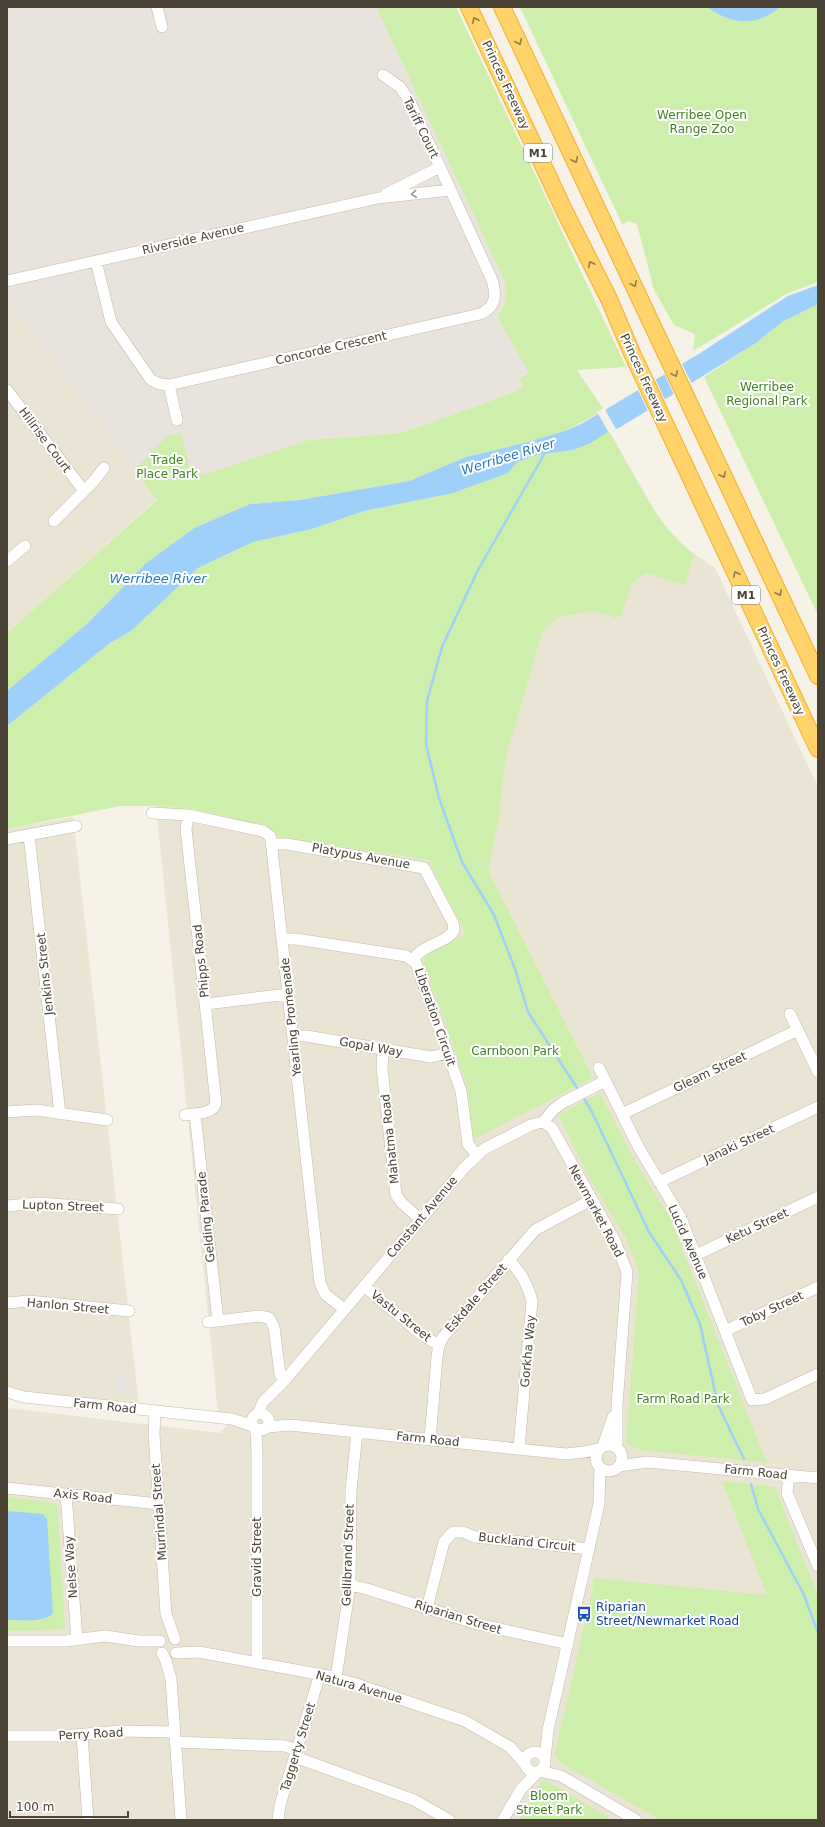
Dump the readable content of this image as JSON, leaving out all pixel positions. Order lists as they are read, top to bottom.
{
  "streets": {
    "highway": ["Princes Freeway", "M1"],
    "street": [
      "Tariff Court",
      "Riverside Avenue",
      "Concorde Crescent",
      "Hillrise Court",
      "Platypus Avenue",
      "Phipps Road",
      "Jenkins Street",
      "Yearling Promenade",
      "Liberation Circuit",
      "Gopal Way",
      "Gleam Street",
      "Mahatma Road",
      "Janaki Street",
      "Lupton Street",
      "Newmarket Road",
      "Gelding Parade",
      "Constant Avenue",
      "Ketu Street",
      "Lucid Avenue",
      "Eskdale Street",
      "Hanlon Street",
      "Toby Street",
      "Vastu Street",
      "Gorkha Way",
      "Farm Road",
      "Axis Road",
      "Murrindal Street",
      "Buckland Circuit",
      "Gellibrand Street",
      "Gravid Street",
      "Nelse Way",
      "Riparian Street",
      "Natura Avenue",
      "Perry Road",
      "Taggerty Street"
    ]
  },
  "crossings": [
    ["Tariff Court", "Riverside Avenue"],
    ["Tariff Court", "Concorde Crescent"],
    ["Riverside Avenue", "Concorde Crescent"],
    ["Platypus Avenue", "Yearling Promenade"],
    ["Platypus Avenue", "Liberation Circuit"],
    ["Phipps Road", "Gelding Parade"],
    ["Yearling Promenade", "Liberation Circuit"],
    ["Yearling Promenade", "Gopal Way"],
    ["Yearling Promenade", "Constant Avenue"],
    ["Liberation Circuit", "Gopal Way"],
    ["Liberation Circuit", "Constant Avenue"],
    ["Gopal Way", "Mahatma Road"],
    ["Gleam Street", "Lucid Avenue"],
    ["Mahatma Road", "Constant Avenue"],
    ["Janaki Street", "Lucid Avenue"],
    ["Newmarket Road", "Constant Avenue"],
    ["Newmarket Road", "Eskdale Street"],
    ["Newmarket Road", "Farm Road"],
    ["Gelding Parade", "Constant Avenue"],
    ["Constant Avenue", "Vastu Street"],
    ["Constant Avenue", "Farm Road"],
    ["Constant Avenue", "Gravid Street"],
    ["Ketu Street", "Lucid Avenue"],
    ["Lucid Avenue", "Toby Street"],
    ["Eskdale Street", "Vastu Street"],
    ["Eskdale Street", "Gorkha Way"],
    ["Eskdale Street", "Farm Road"],
    ["Gorkha Way", "Farm Road"],
    ["Farm Road", "Murrindal Street"],
    ["Farm Road", "Gellibrand Street"],
    ["Farm Road", "Gravid Street"],
    ["Axis Road", "Murrindal Street"],
    ["Axis Road", "Nelse Way"],
    ["Murrindal Street", "Natura Avenue"],
    ["Murrindal Street", "Perry Road"],
    ["Buckland Circuit", "Riparian Street"],
    ["Gellibrand Street", "Riparian Street"],
    ["Gellibrand Street", "Natura Avenue"],
    ["Gravid Street", "Natura Avenue"],
    ["Natura Avenue", "Taggerty Street"],
    ["Perry Road", "Taggerty Street"]
  ],
  "water": ["Werribee River"],
  "parks": [
    "Werribee Open Range Zoo",
    "Werribee Regional Park",
    "Trade Place Park",
    "Carnboon Park",
    "Farm Road Park",
    "Bloom Street Park"
  ],
  "places": {
    "bus stop": ["Riparian Street/Newmarket Road"]
  },
  "scale_bar": "100 m"
}
